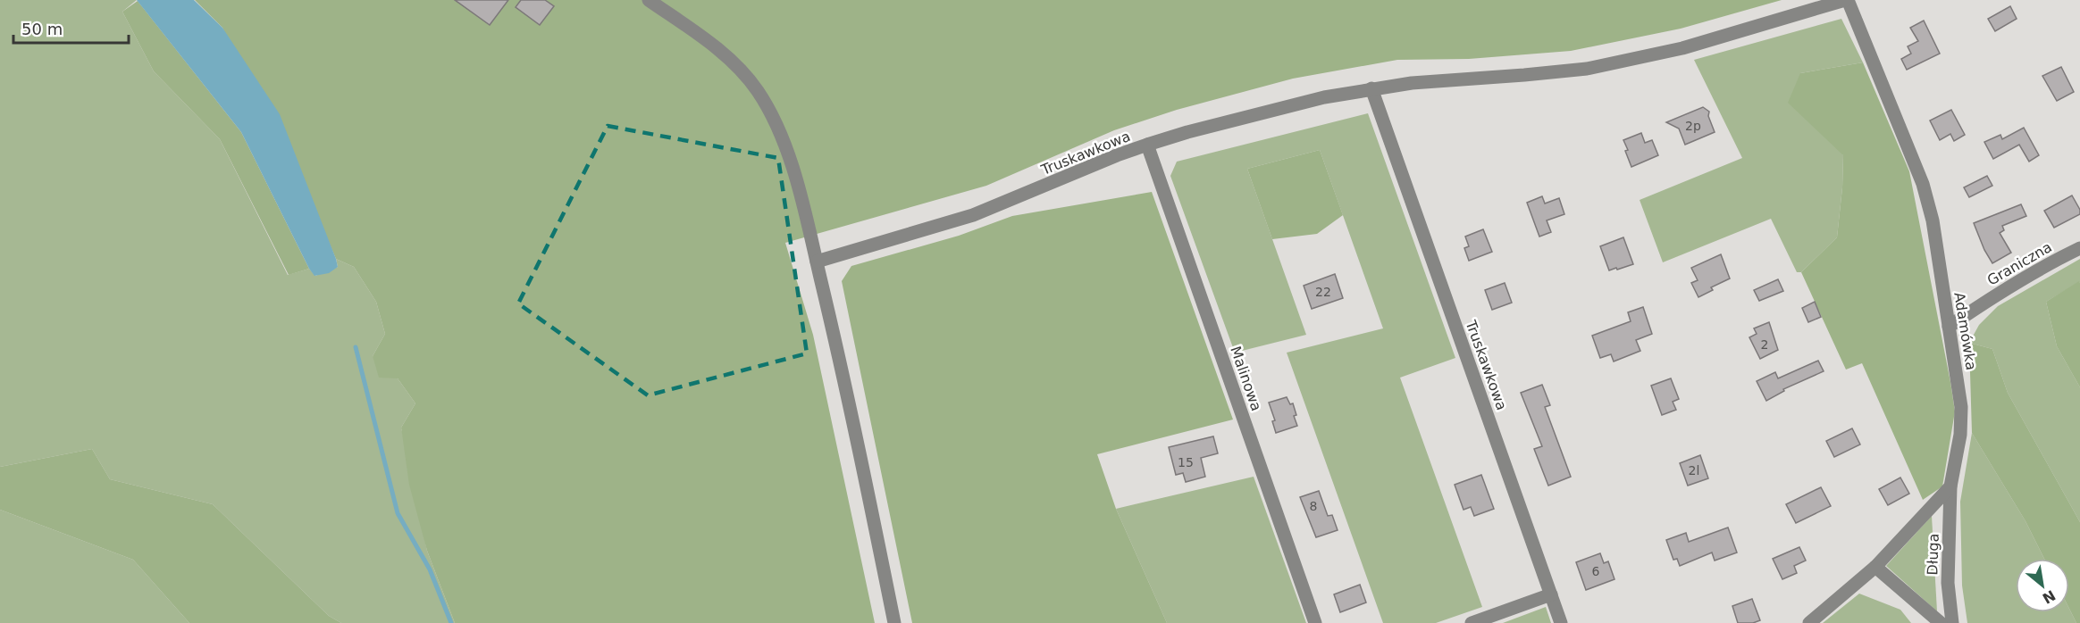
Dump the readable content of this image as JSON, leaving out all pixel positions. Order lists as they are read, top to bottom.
{
  "streets": {
    "street": [
      "Truskawkowa",
      "Graniczna",
      "Adamówka",
      "Malinowa",
      "Długa"
    ]
  },
  "crossings": [
    ["Truskawkowa", "Adamówka"],
    ["Truskawkowa", "Malinowa"],
    ["Graniczna", "Adamówka"],
    ["Adamówka", "Długa"]
  ],
  "house_numbers": [
    "2p",
    "22",
    "2",
    "15",
    "2l",
    "8",
    "6"
  ],
  "scale_bar": "50 m",
  "north": "bottom right"
}
